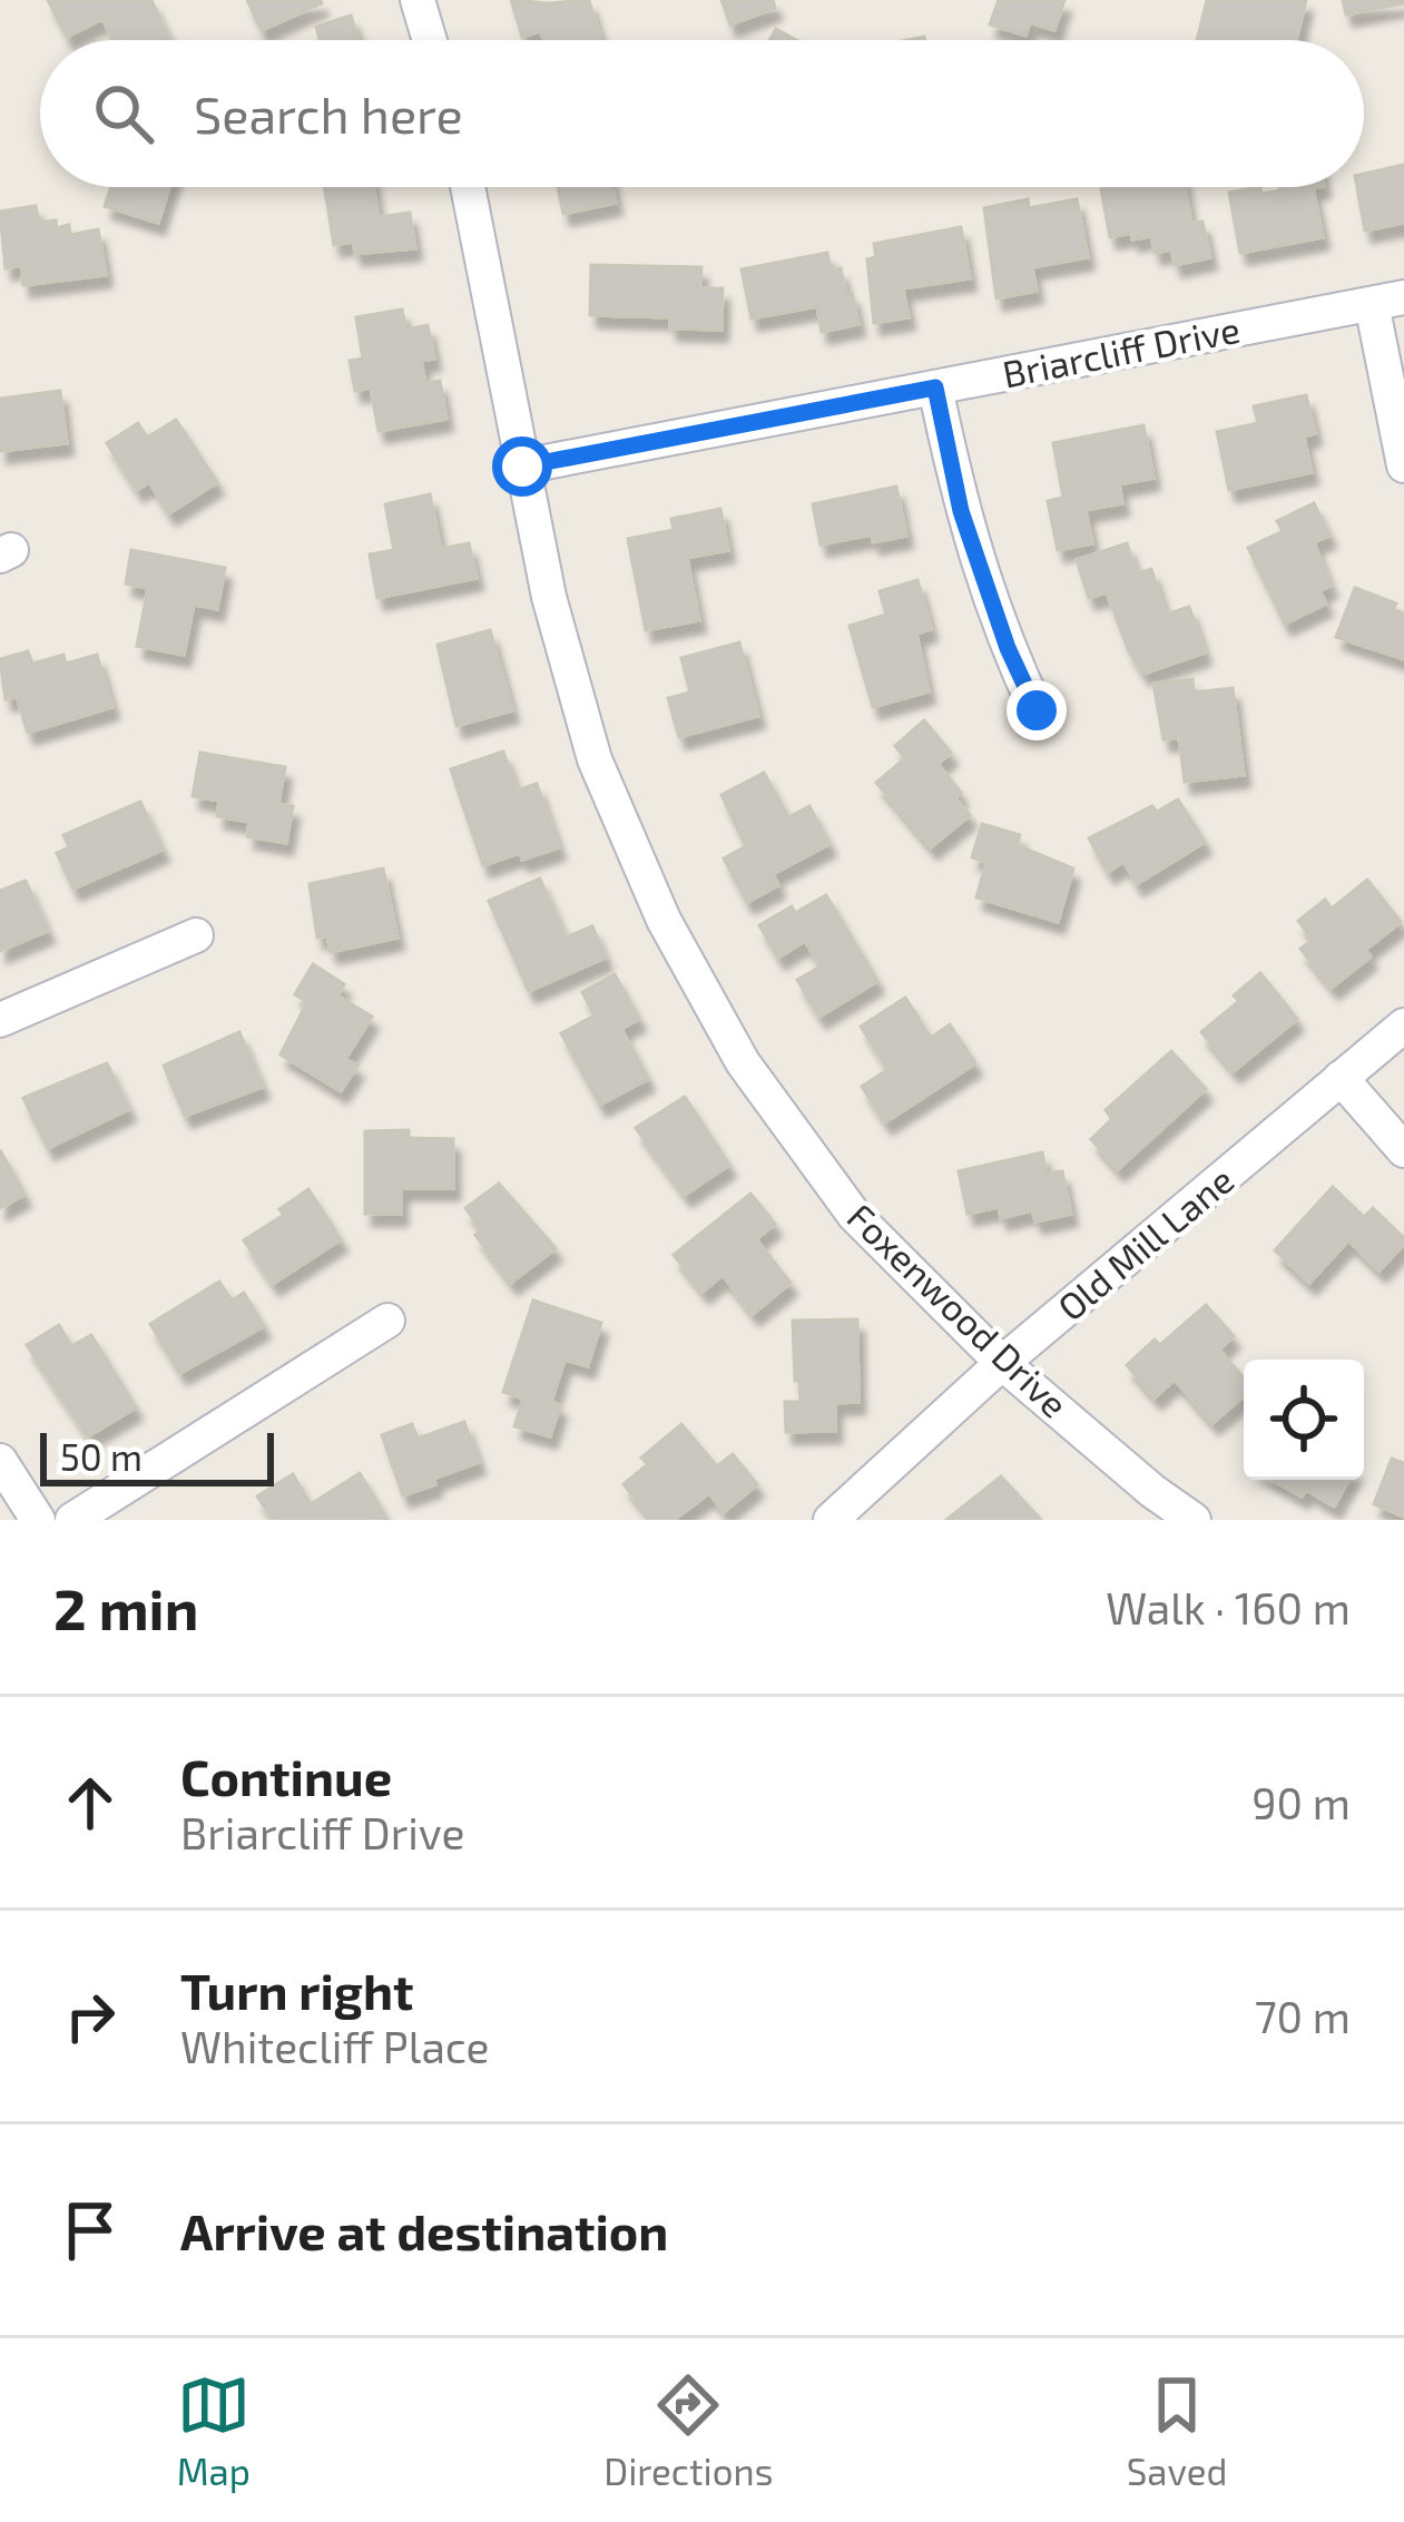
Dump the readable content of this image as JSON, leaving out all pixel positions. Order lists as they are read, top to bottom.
{
  "streets": {
    "street": ["Briarcliff Drive", "Old Mill Lane", "Foxenwood Drive"]
  },
  "crossings": [
    ["Briarcliff Drive", "Foxenwood Drive"],
    ["Old Mill Lane", "Foxenwood Drive"]
  ],
  "scale_bar": "50 m",
  "page": {
    "search": "Search here",
    "scale": "50 m",
    "heading": ["2 min", "Walk · 160 m"],
    "list": [
      ["Continue", "Briarcliff Drive", "90 m"],
      ["Turn right", "Whitecliff Place", "70 m"],
      "Arrive at destination"
    ],
    "nav": ["Map", "Directions", "Saved"]
  }
}
